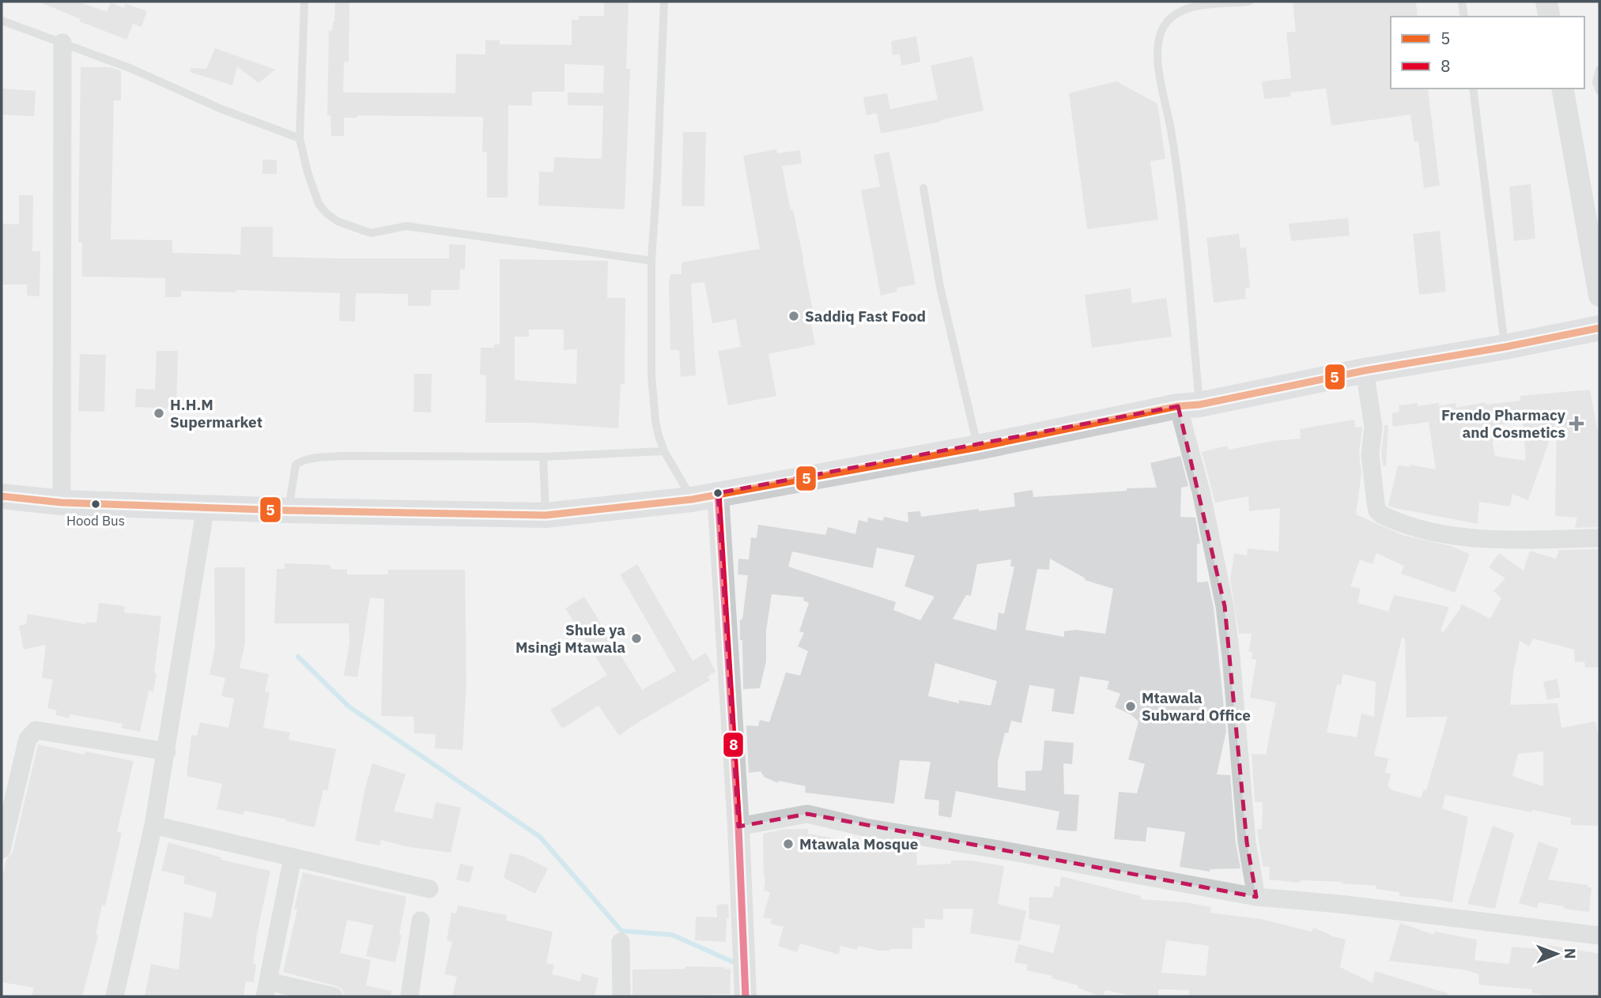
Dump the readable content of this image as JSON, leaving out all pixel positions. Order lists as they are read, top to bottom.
{
  "places": {
    "other": [
      "Saddiq Fast Food",
      "H.H.M Supermarket",
      "Hood Bus",
      "Shule ya Msingi Mtawala",
      "Mtawala Subward Office",
      "Mtawala Mosque"
    ],
    "health": ["Frendo Pharmacy and Cosmetics"]
  },
  "lines": ["transit line 5", "transit line 8"],
  "legend": ["5", "8"],
  "north": "right"
}
